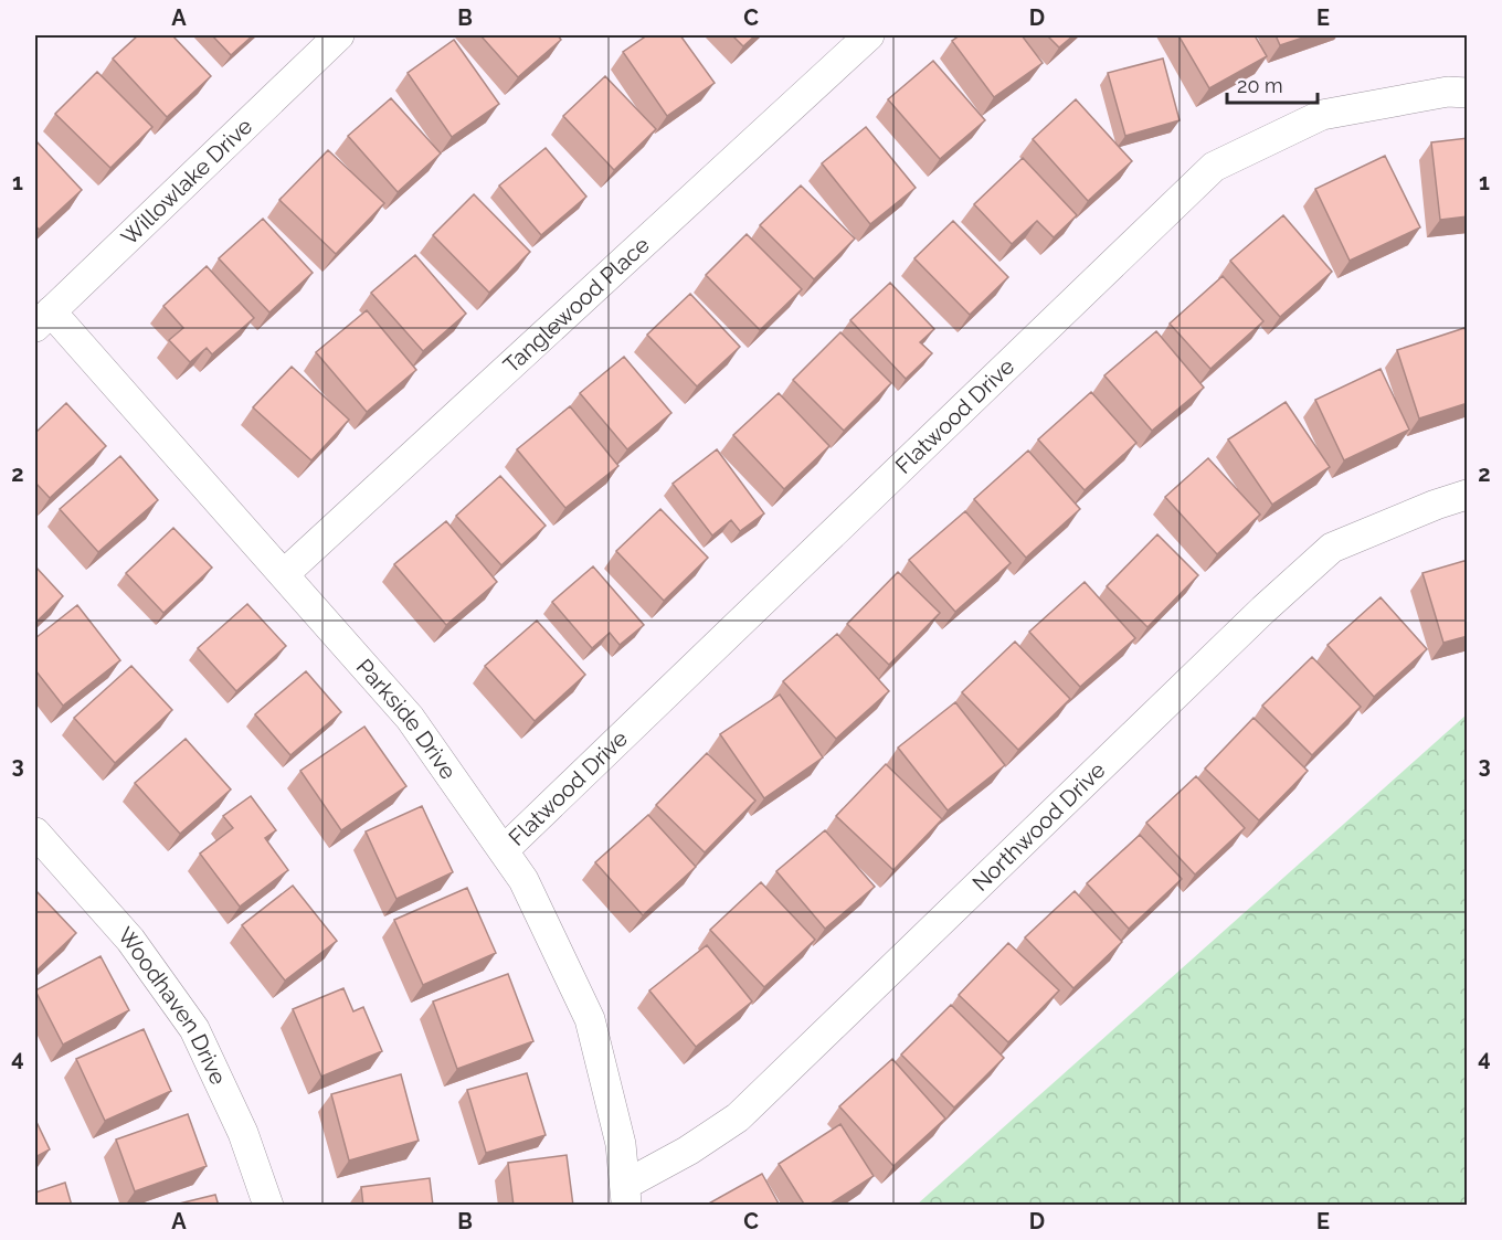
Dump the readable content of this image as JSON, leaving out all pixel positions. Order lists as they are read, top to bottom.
{
  "streets": {
    "street": [
      "Willowlake Drive",
      "Tanglewood Place",
      "Flatwood Drive",
      "Parkside Drive",
      "Northwood Drive",
      "Woodhaven Drive"
    ]
  },
  "crossings": [
    ["Willowlake Drive", "Parkside Drive"],
    ["Tanglewood Place", "Parkside Drive"],
    ["Flatwood Drive", "Parkside Drive"],
    ["Parkside Drive", "Northwood Drive"]
  ],
  "scale_bar": "20 m",
  "grid": {
    "columns": [
      "A",
      "B",
      "C",
      "D",
      "E"
    ],
    "rows": [
      "1",
      "2",
      "3",
      "4"
    ]
  }
}
